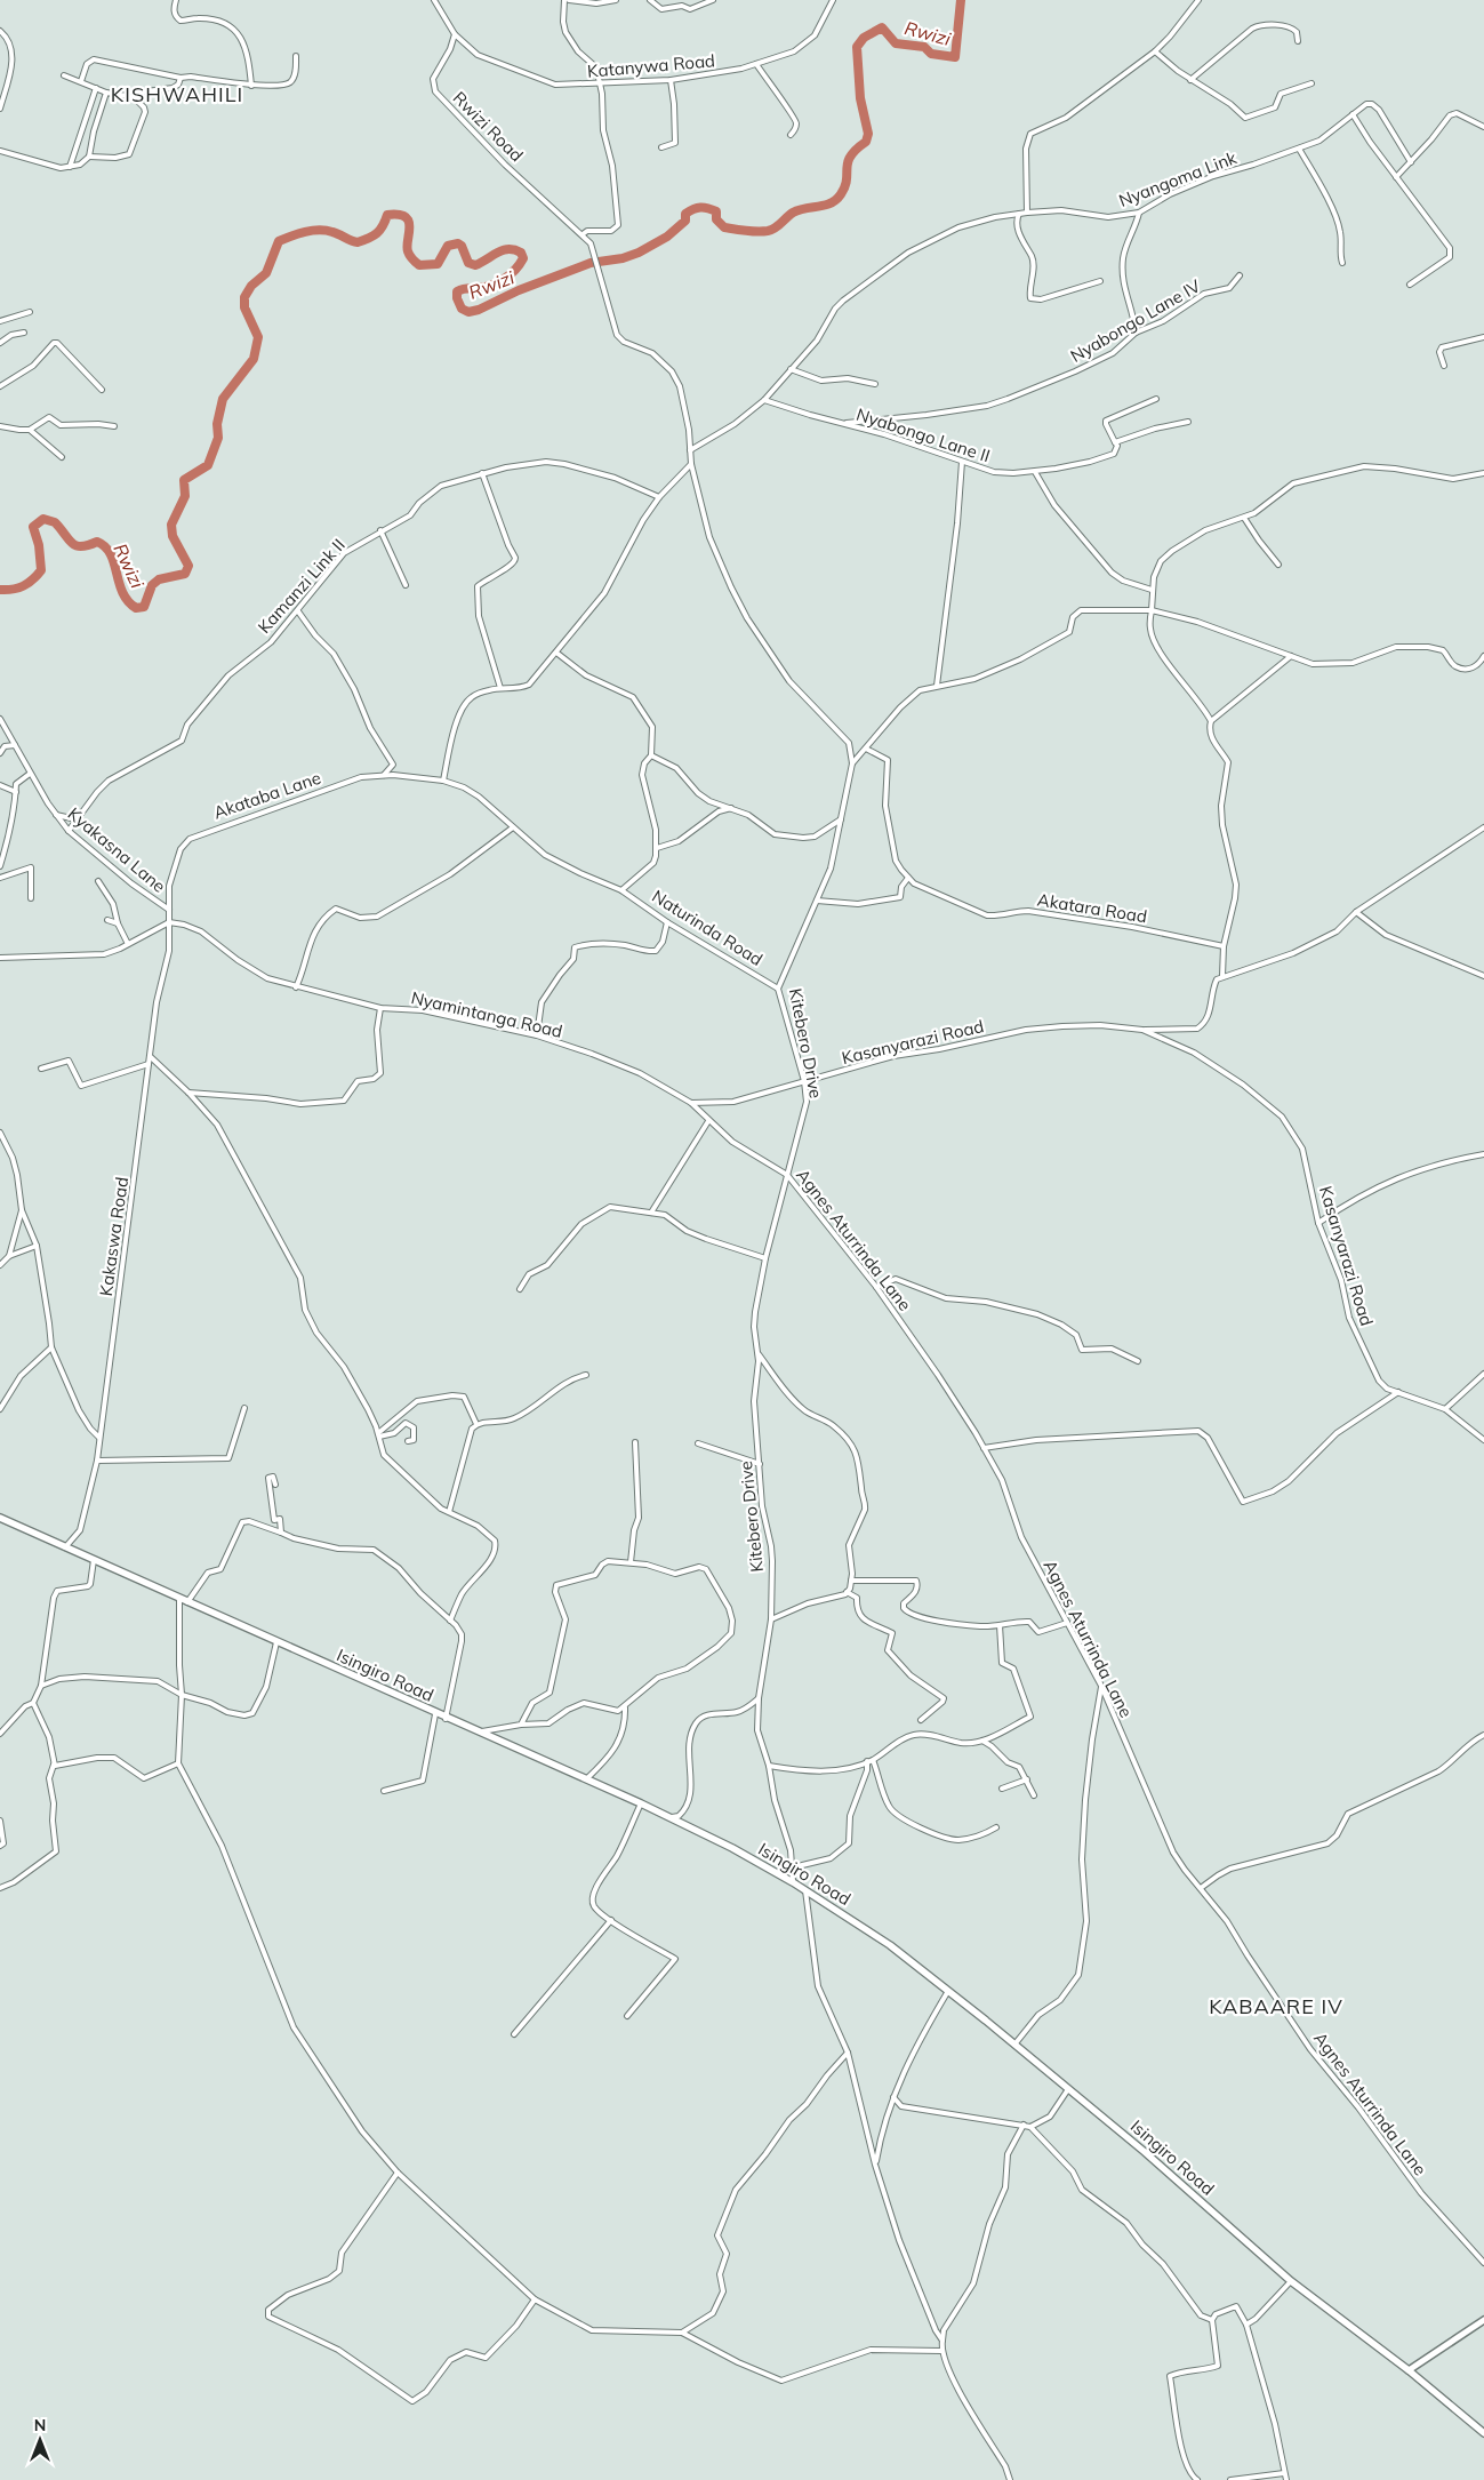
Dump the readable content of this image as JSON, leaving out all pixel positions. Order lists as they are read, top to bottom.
{
  "streets": {
    "main road": ["Isingiro Road"],
    "street": [
      "Katanywa Road",
      "Rwizi Road",
      "Nyangoma Link",
      "Nyabongo Lane IV",
      "Nyabongo Lane II",
      "Kamanzi Link II",
      "Akataba Lane",
      "Kyakasna Lane",
      "Akatara Road",
      "Naturinda Road",
      "Nyamintanga Road",
      "Kasanyarazi Road",
      "Kitebero Drive",
      "Kakaswa Road",
      "Agnes Aturrinda Lane"
    ]
  },
  "crossings": [
    ["Katanywa Road", "Rwizi Road"],
    ["Rwizi Road", "Nyangoma Link"],
    ["Nyangoma Link", "Nyabongo Lane II"],
    ["Nyabongo Lane IV", "Nyabongo Lane II"],
    ["Kamanzi Link II", "Kyakasna Lane"],
    ["Akataba Lane", "Kyakasna Lane"],
    ["Akataba Lane", "Naturinda Road"],
    ["Akataba Lane", "Nyamintanga Road"],
    ["Akataba Lane", "Kakaswa Road"],
    ["Naturinda Road", "Kitebero Drive"],
    ["Nyamintanga Road", "Kakaswa Road"],
    ["Nyamintanga Road", "Agnes Aturrinda Lane"],
    ["Kasanyarazi Road", "Kitebero Drive"],
    ["Kitebero Drive", "Agnes Aturrinda Lane"],
    ["Kitebero Drive", "Isingiro Road"],
    ["Kakaswa Road", "Isingiro Road"]
  ],
  "districts": ["KISHWAHILI", "KABAARE IV"],
  "water": ["Rwizi"],
  "north": "top"
}
